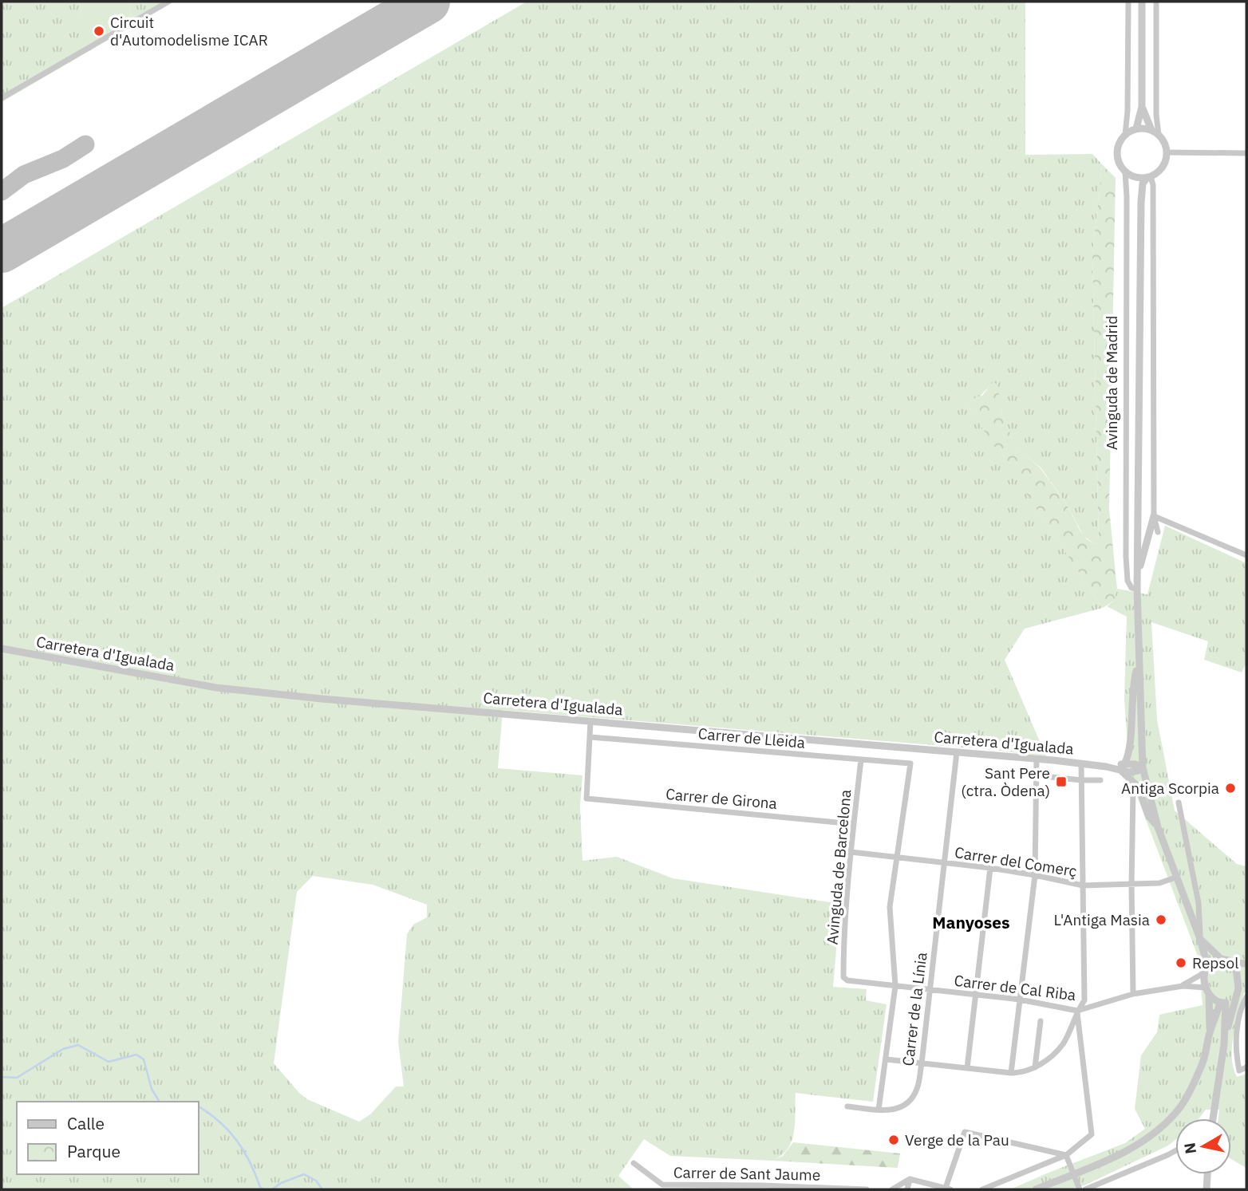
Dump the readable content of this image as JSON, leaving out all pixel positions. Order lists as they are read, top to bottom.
{
  "streets": {
    "street": [
      "Avinguda de Madrid",
      "Carretera d'Igualada",
      "Carrer de Lleida",
      "Carrer de Girona",
      "Carrer del Comerç",
      "Avinguda de Barcelona",
      "Carrer de Cal Riba",
      "Carrer de la Línia",
      "Carrer de Sant Jaume"
    ]
  },
  "crossings": [
    ["Avinguda de Madrid", "Carretera d'Igualada"],
    ["Carretera d'Igualada", "Carrer de la Línia"],
    ["Carrer de Lleida", "Carrer de Girona"],
    ["Carrer de Lleida", "Carrer del Comerç"],
    ["Carrer de Lleida", "Avinguda de Barcelona"],
    ["Carrer de Girona", "Avinguda de Barcelona"],
    ["Carrer del Comerç", "Avinguda de Barcelona"],
    ["Carrer del Comerç", "Carrer de la Línia"],
    ["Avinguda de Barcelona", "Carrer de Cal Riba"],
    ["Carrer de Cal Riba", "Carrer de la Línia"]
  ],
  "districts": ["Manyoses"],
  "places": {
    "other": [
      "Circuit d'Automodelisme ICAR",
      "Antiga Scorpia",
      "L'Antiga Masia",
      "Repsol",
      "Verge de la Pau"
    ],
    "transit": ["Sant Pere (ctra. Òdena)"]
  },
  "legend": ["Calle", "Parque"],
  "north": "left"
}
